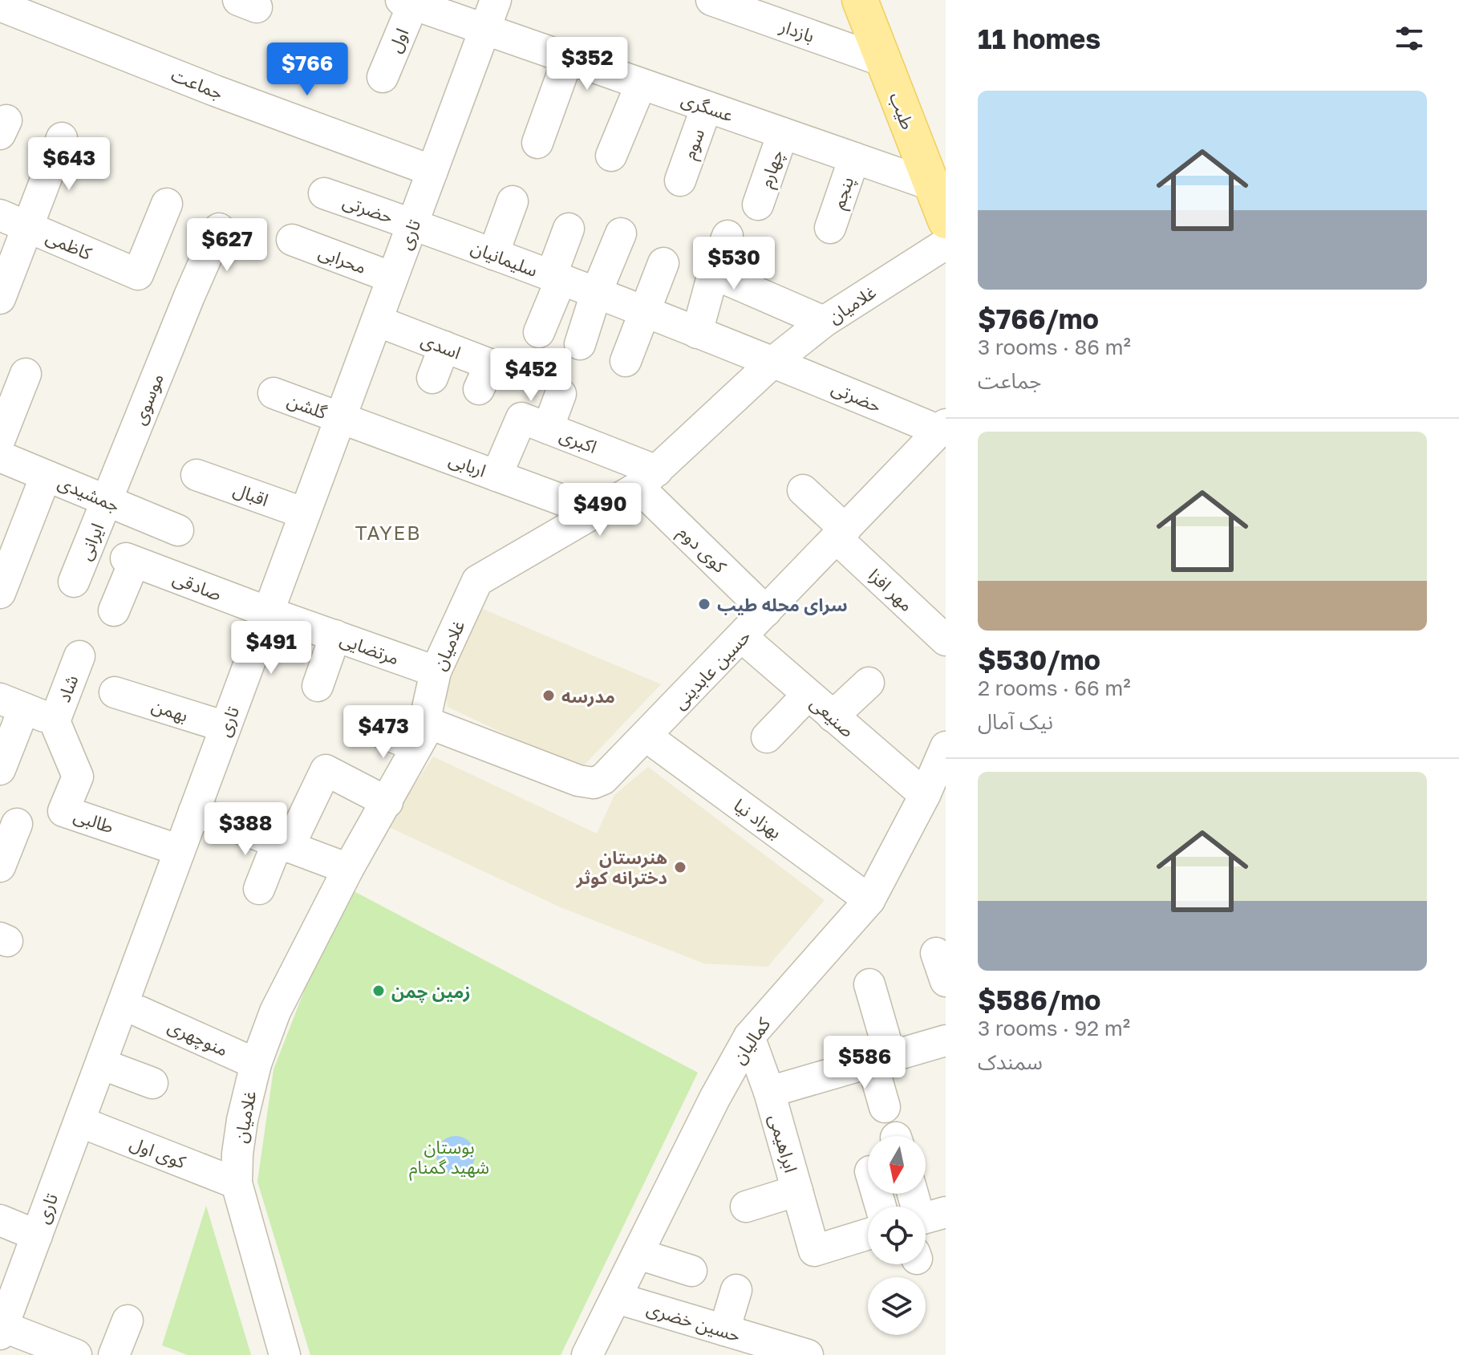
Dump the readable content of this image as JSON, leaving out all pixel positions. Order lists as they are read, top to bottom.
{
  "streets": {
    "main road": ["طیب"],
    "street": [
      "بازدار",
      "اول",
      "جماعت",
      "عسگری",
      "سوم",
      "چهارم",
      "پنجم",
      "حضرتی",
      "تاری",
      "کاظمی",
      "سلیمانیان",
      "محرابی",
      "غلامیان",
      "اسدی",
      "موسوی",
      "گلشن",
      "اکبری",
      "اربابی",
      "جمشیدی",
      "اقبال",
      "ایرانی",
      "کوی دوم",
      "صادقی",
      "مهر افزا",
      "مرتضایی",
      "حسین عابدینی",
      "شاد",
      "بهمن",
      "صنیعی",
      "بهزاد نیا",
      "طالبی",
      "منوچهری",
      "کمالیان",
      "ابراهیمی",
      "کوی اول",
      "حسین خضری"
    ]
  },
  "crossings": [
    ["بازدار", "طیب"],
    ["اول", "عسگری"],
    ["جماعت", "تاری"],
    ["عسگری", "طیب"],
    ["عسگری", "سوم"],
    ["عسگری", "چهارم"],
    ["عسگری", "پنجم"],
    ["عسگری", "تاری"],
    ["حضرتی", "تاری"],
    ["حضرتی", "سلیمانیان"],
    ["حضرتی", "غلامیان"],
    ["حضرتی", "حسین عابدینی"],
    ["تاری", "سلیمانیان"],
    ["تاری", "محرابی"],
    ["تاری", "اسدی"],
    ["تاری", "گلشن"],
    ["تاری", "اربابی"],
    ["تاری", "اقبال"],
    ["تاری", "صادقی"],
    ["تاری", "مرتضایی"],
    ["تاری", "بهمن"],
    ["تاری", "طالبی"],
    ["تاری", "کوی اول"],
    ["سلیمانیان", "غلامیان"],
    ["غلامیان", "اکبری"],
    ["غلامیان", "اربابی"],
    ["غلامیان", "کوی دوم"],
    ["غلامیان", "مرتضایی"],
    ["غلامیان", "حسین عابدینی"],
    ["غلامیان", "منوچهری"],
    ["غلامیان", "کوی اول"],
    ["موسوی", "جمشیدی"],
    ["موسوی", "ایرانی"],
    ["گلشن", "اربابی"],
    ["اکبری", "اربابی"],
    ["اکبری", "کوی دوم"],
    ["جمشیدی", "ایرانی"],
    ["کوی دوم", "حسین عابدینی"],
    ["صادقی", "مرتضایی"],
    ["مهر افزا", "حسین عابدینی"],
    ["حسین عابدینی", "صنیعی"],
    ["حسین عابدینی", "بهزاد نیا"],
    ["شاد", "طالبی"],
    ["صنیعی", "کمالیان"],
    ["بهزاد نیا", "کمالیان"],
    ["کمالیان", "ابراهیمی"],
    ["کمالیان", "حسین خضری"]
  ],
  "districts": ["TAYEB"],
  "parks": ["بوستان شهید گمنام"],
  "places": [
    "سرای محله طیب",
    "مدرسه",
    "هنرستان دخترانه کوثر",
    "زمین چمن"
  ],
  "north": "bottom",
  "page": {
    "heading": "11 homes",
    "price": [
      "$352",
      "$766",
      "$643",
      "$627",
      "$530",
      "$452",
      "$490",
      "$491",
      "$473",
      "$388",
      "$586"
    ],
    "list": [
      {
        "name": "$766/mo",
        "note": "3 rooms · 86 m² · جماعت"
      },
      {
        "name": "$530/mo",
        "note": "2 rooms · 66 m² · نیک آمال"
      },
      {
        "name": "$586/mo",
        "note": "3 rooms · 92 m² · سمندک"
      }
    ]
  }
}
